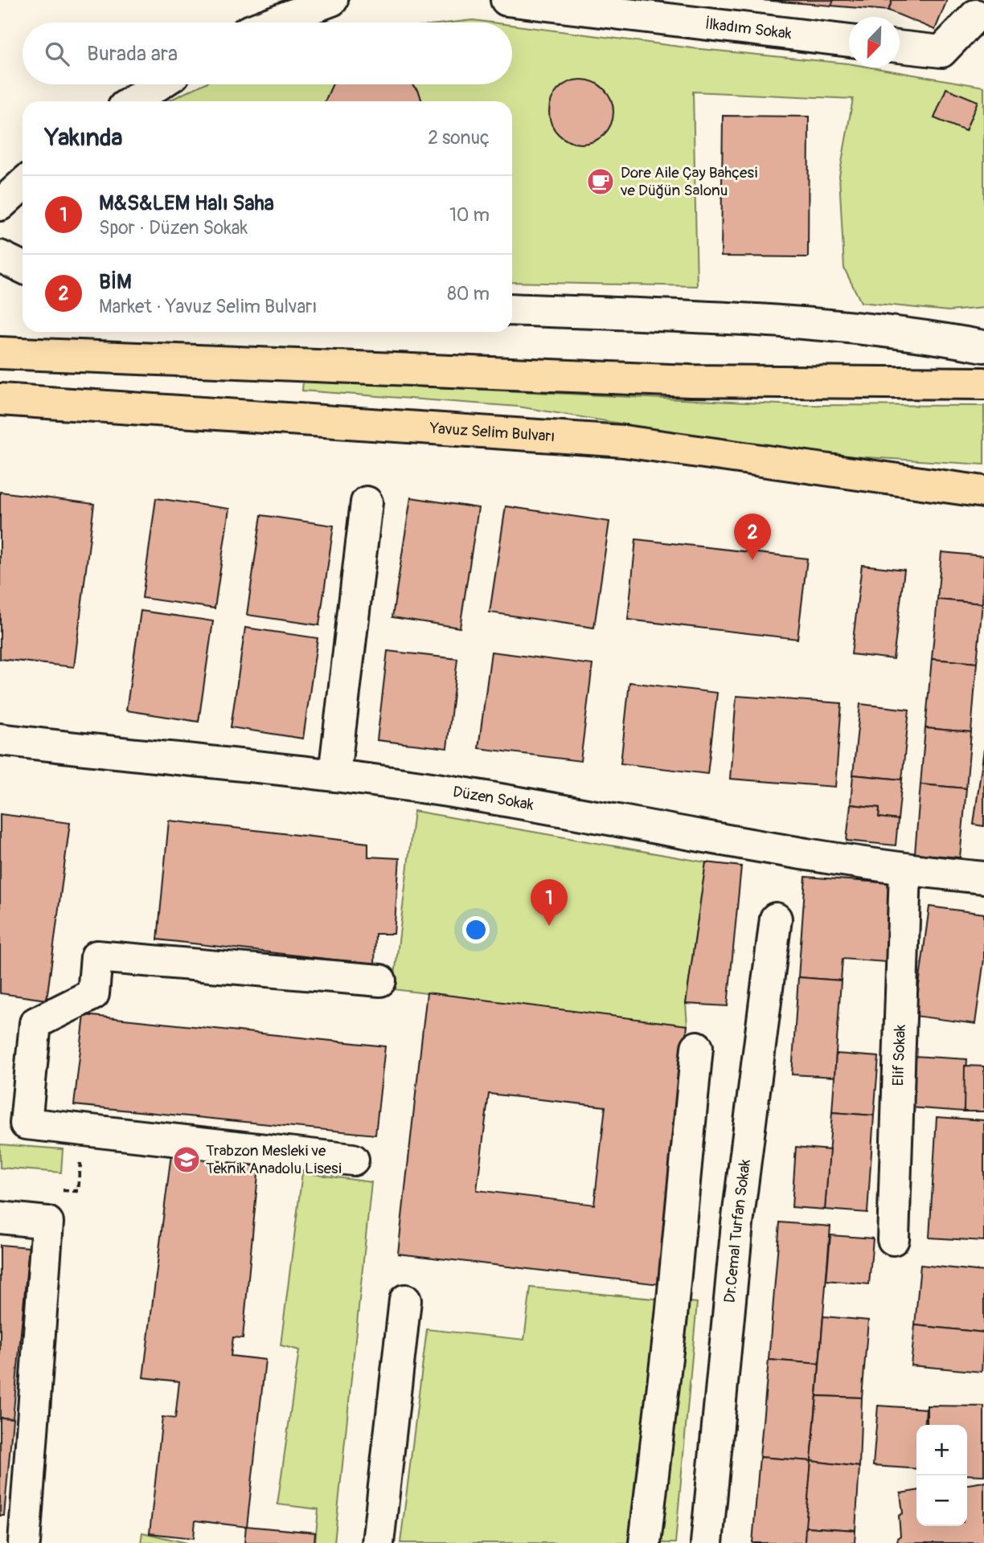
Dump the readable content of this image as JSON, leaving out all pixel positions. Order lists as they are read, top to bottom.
{
  "streets": {
    "main road": ["Yavuz Selim Bulvarı"],
    "street": [
      "İlkadım Sokak",
      "Düzen Sokak",
      "Elif Sokak",
      "Dr.Cemal Turfan Sokak"
    ]
  },
  "crossings": [
    ["Düzen Sokak", "Elif Sokak"]
  ],
  "places": {
    "cafe": ["Dore Aile Çay Bahçesi ve Düğün Salonu"],
    "school or university": ["Trabzon Mesleki ve Teknik Anadolu Lisesi"]
  },
  "north": "bottom left",
  "page": {
    "search": "Burada ara",
    "heading": ["Yakında", "2 sonuç"],
    "list": [
      {
        "mark": "1",
        "name": "M&S&LEM Halı Saha",
        "note": "Spor · Düzen Sokak",
        "value": "10 m"
      },
      {
        "mark": "2",
        "name": "BİM",
        "note": "Market · Yavuz Selim Bulvarı",
        "value": "80 m"
      }
    ],
    "pins": ["2", "1"],
    "map_buttons": ["+", "−"]
  }
}
